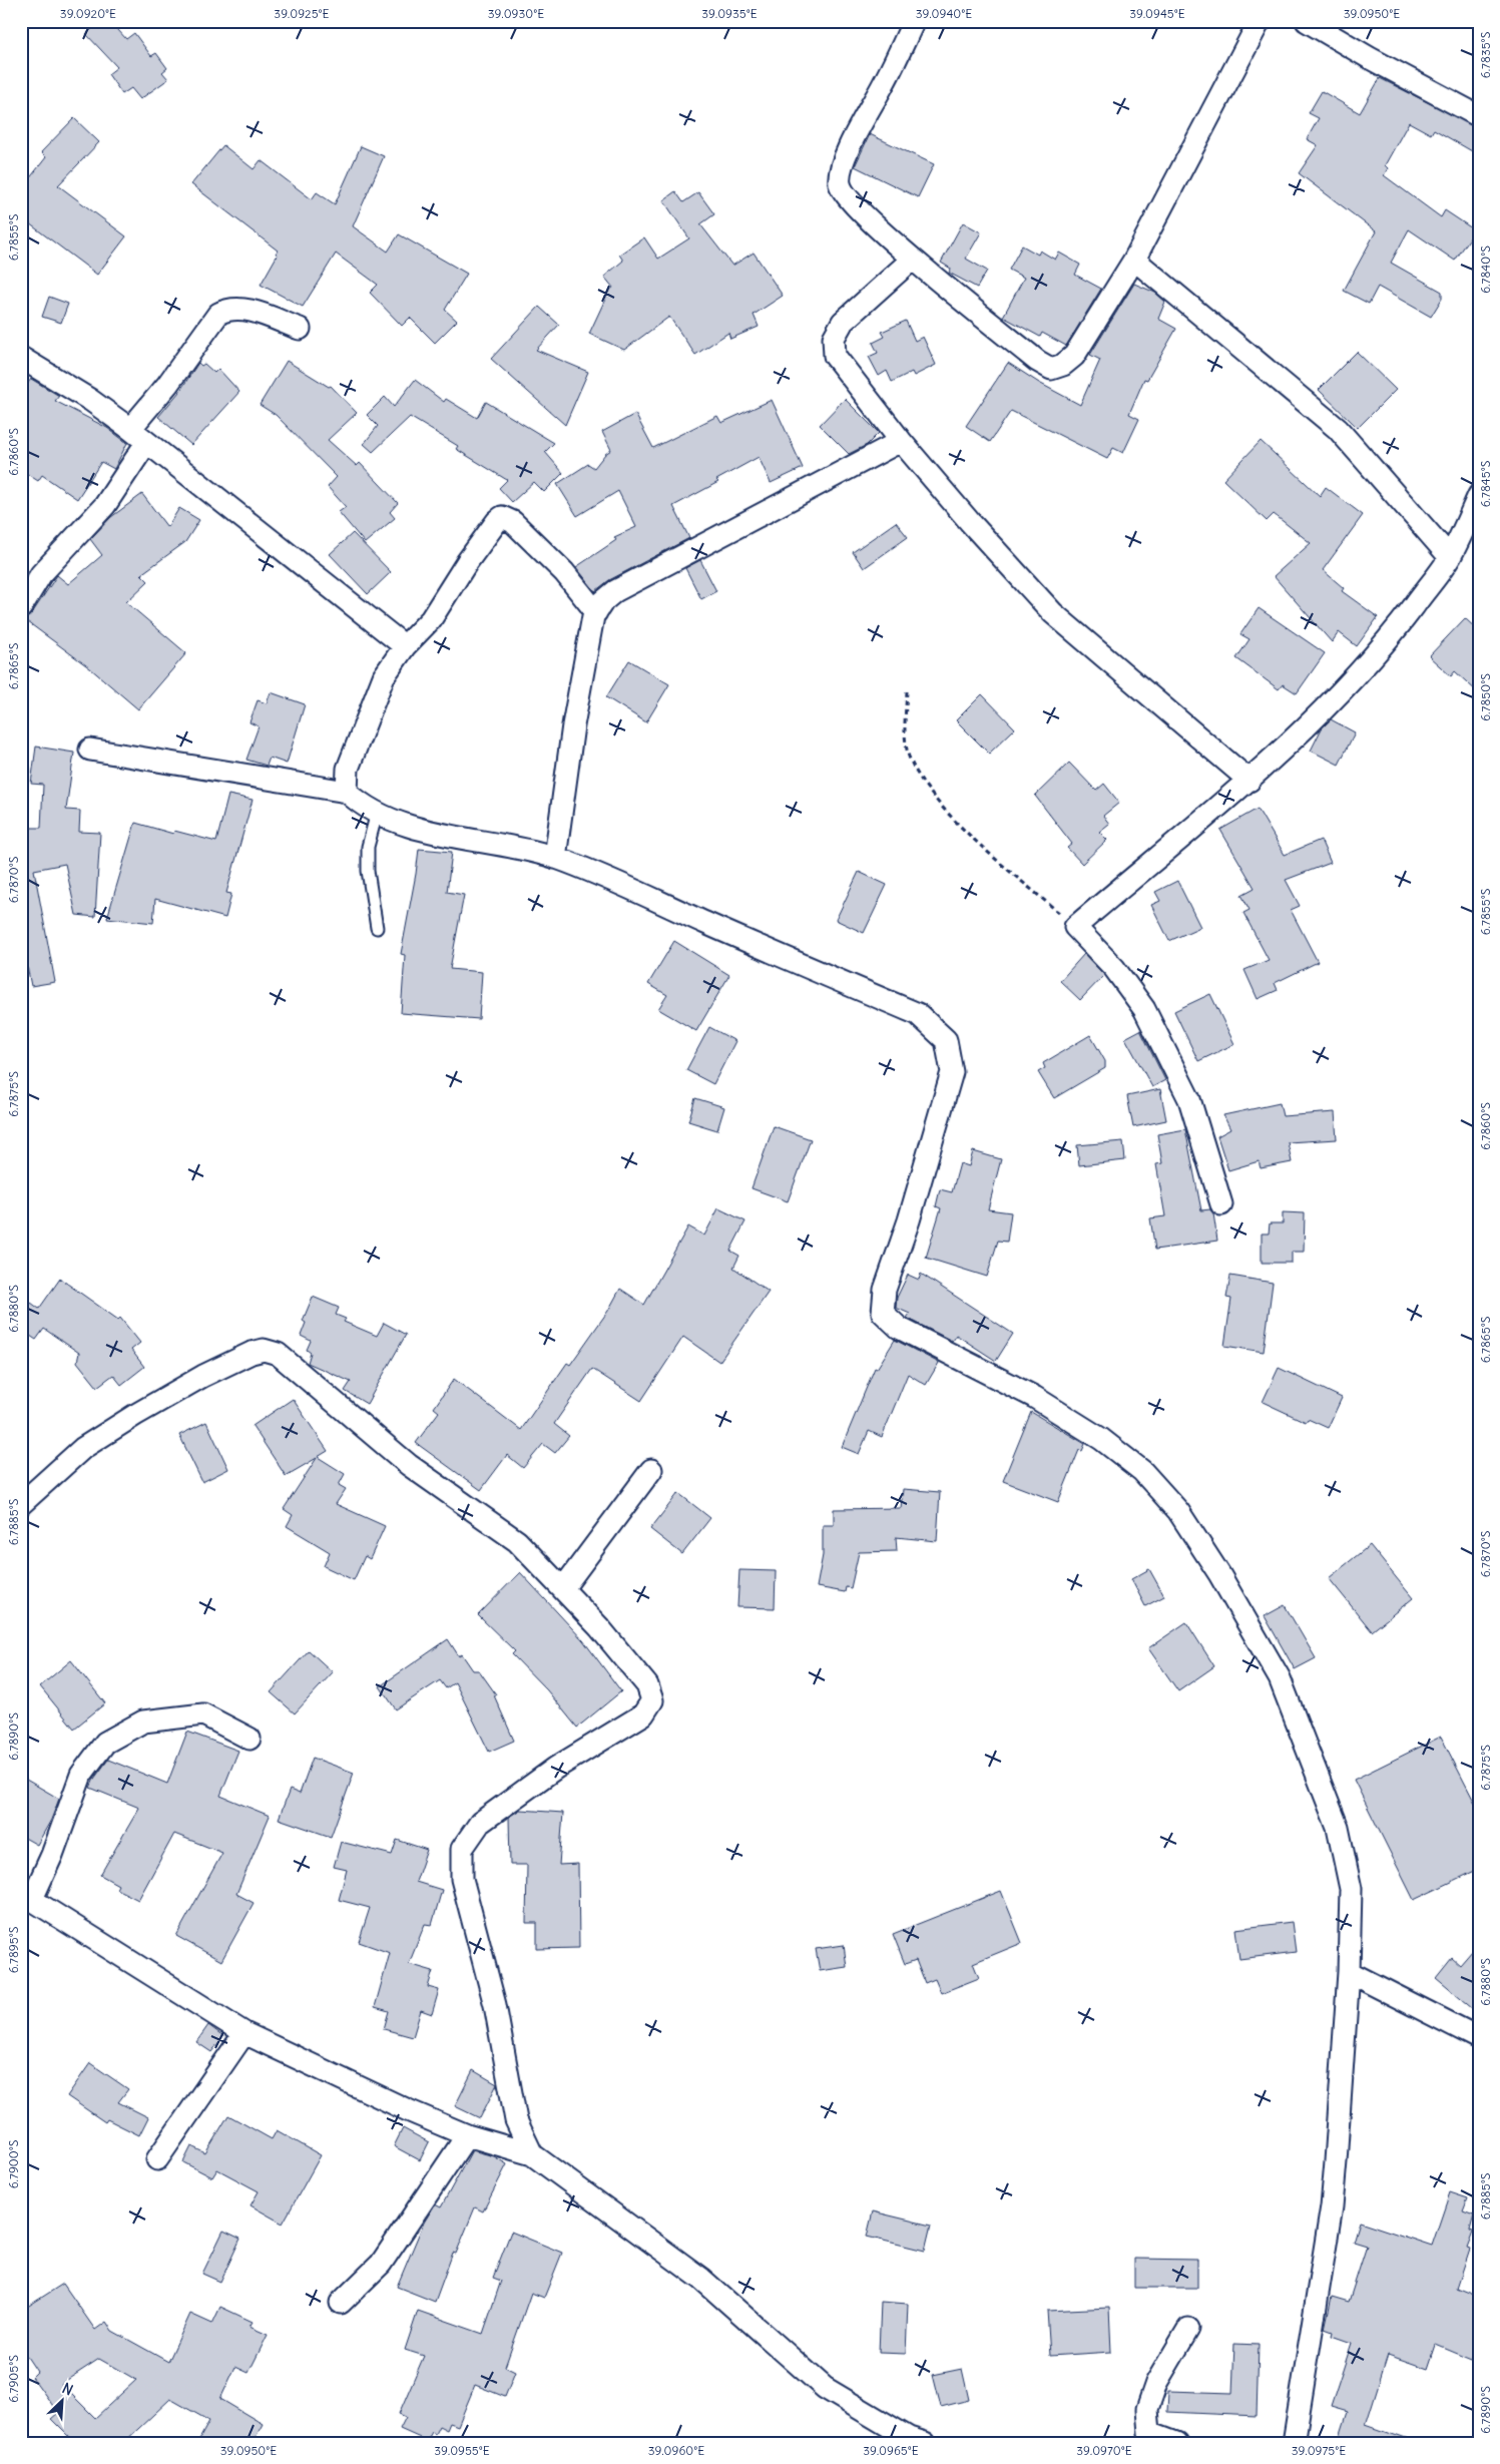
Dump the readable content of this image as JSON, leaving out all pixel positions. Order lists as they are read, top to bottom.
{
  "north": "top right",
  "coordinates": [
    "39.0920°E",
    "39.0925°E",
    "39.0930°E",
    "39.0935°E",
    "39.0940°E",
    "39.0945°E",
    "39.0950°E",
    "6.7835°S",
    "6.7855°S",
    "6.7840°S",
    "6.7860°S",
    "6.7845°S",
    "6.7865°S",
    "6.7850°S",
    "6.7870°S",
    "6.7875°S",
    "6.7880°S",
    "6.7885°S",
    "6.7890°S",
    "6.7895°S",
    "6.7900°S",
    "6.7905°S",
    "39.0955°E",
    "39.0960°E",
    "39.0965°E",
    "39.0970°E",
    "39.0975°E"
  ]
}
